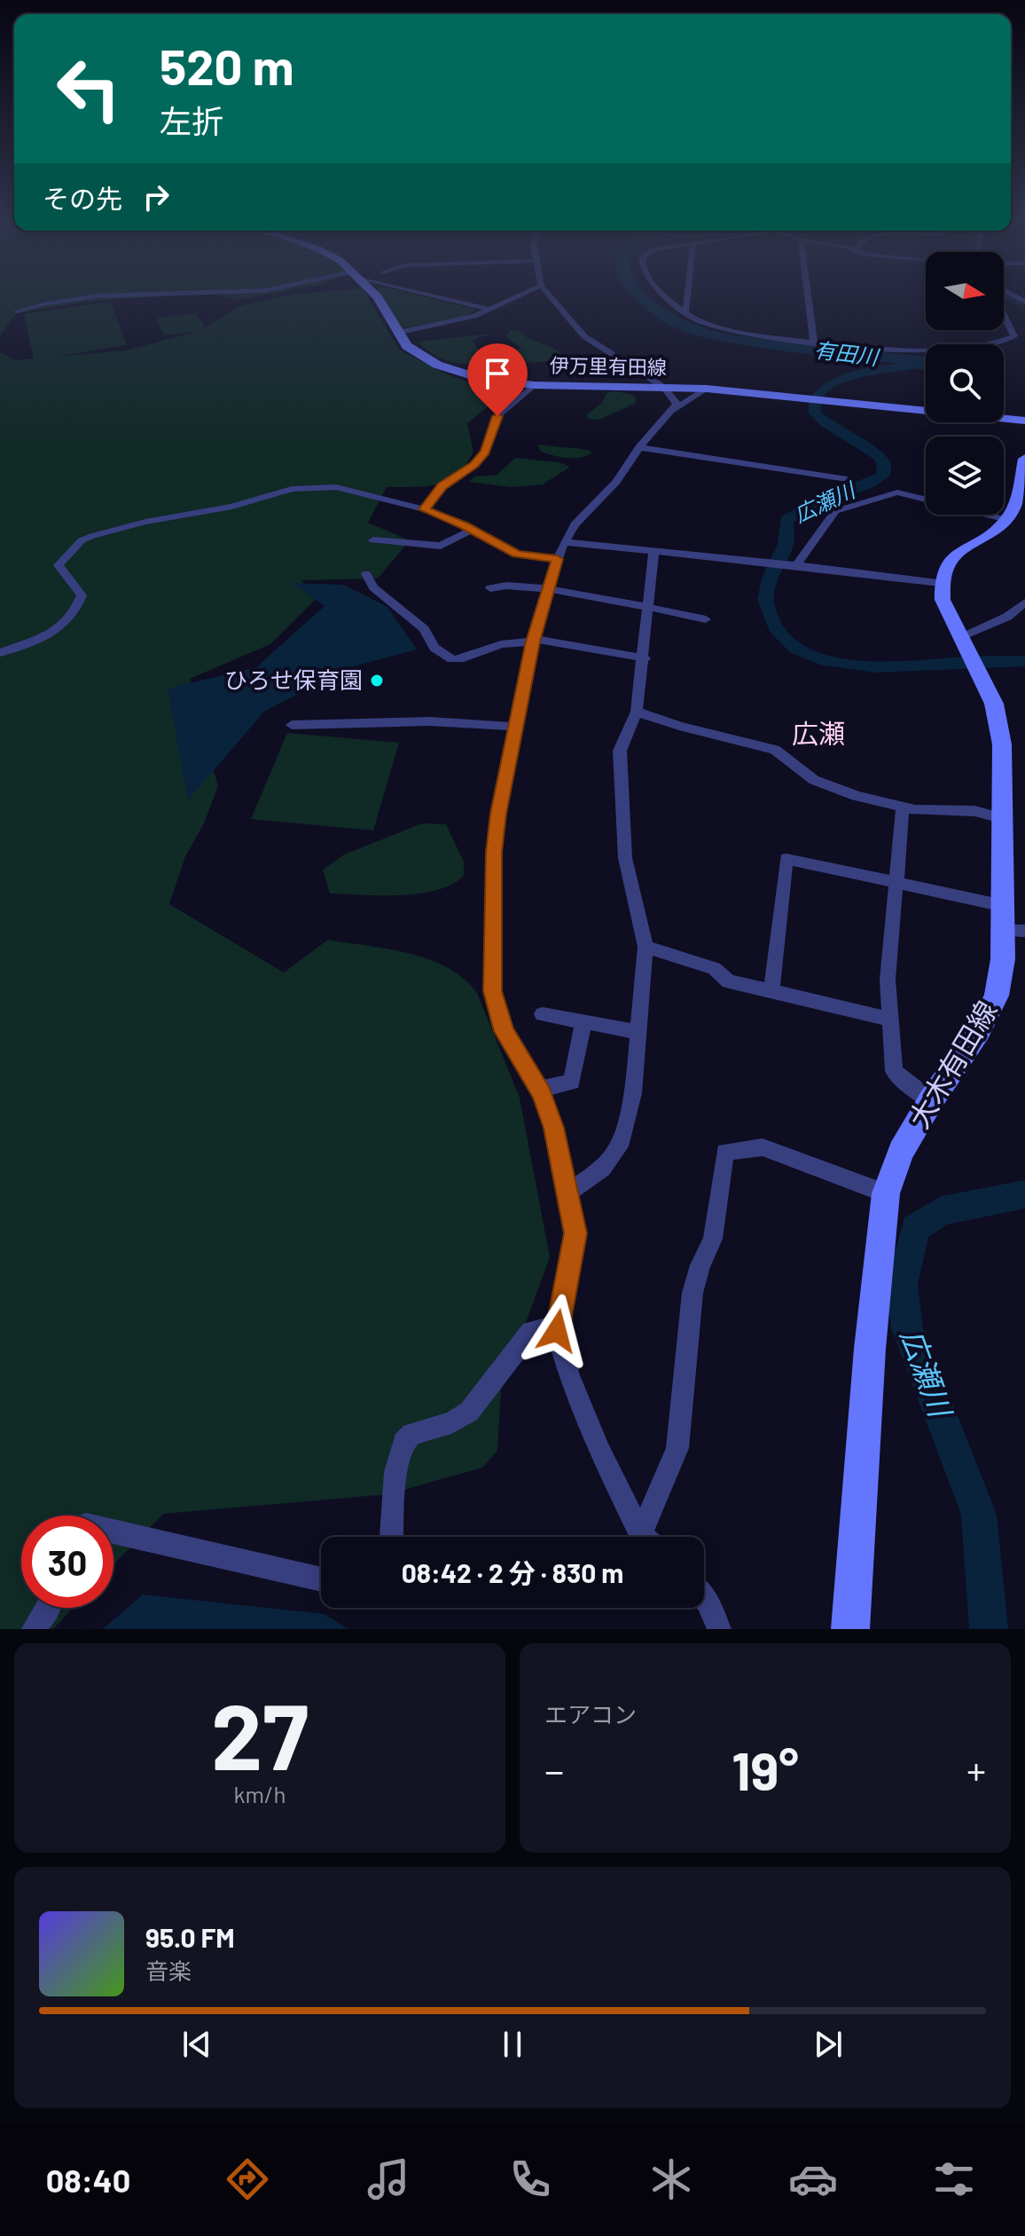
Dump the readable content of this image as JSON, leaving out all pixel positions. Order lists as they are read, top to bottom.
{
  "streets": {
    "main road": ["伊万里有田線", "大木有田線"]
  },
  "districts": ["広瀬"],
  "water": ["有田川", "広瀬川"],
  "places": ["ひろせ保育園"],
  "north": "right",
  "page": {
    "turn": ["520 m", "左折"],
    "then": "その先",
    "limit": "30",
    "trip": "08:42 · 2 分 · 830 m",
    "tile": [
      ["27", "km/h"],
      "エアコン"
    ],
    "heat": ["−", "19°", "+"],
    "song": ["95.0 FM", "音楽"],
    "tabs": "08:40"
  }
}
